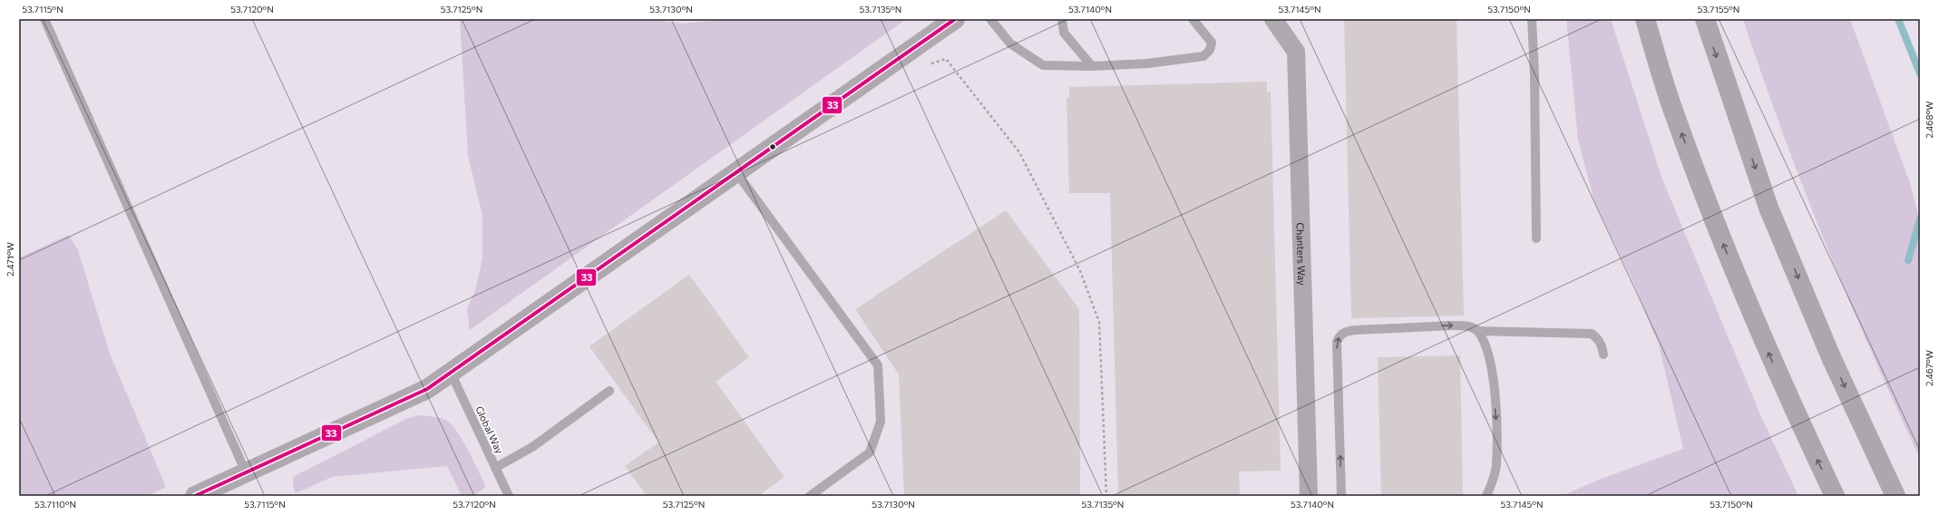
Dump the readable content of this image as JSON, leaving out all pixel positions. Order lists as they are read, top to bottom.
{
  "streets": {
    "street": ["Chanters Way"],
    "lane": ["Global Way"]
  },
  "lines": ["transit line 33"],
  "coordinates": [
    "53.7115°N",
    "53.7120°N",
    "53.7125°N",
    "53.7130°N",
    "53.7135°N",
    "53.7140°N",
    "53.7145°N",
    "53.7150°N",
    "53.7155°N",
    "2.468°W",
    "2.471°W",
    "2.467°W",
    "53.7110°N"
  ]
}
